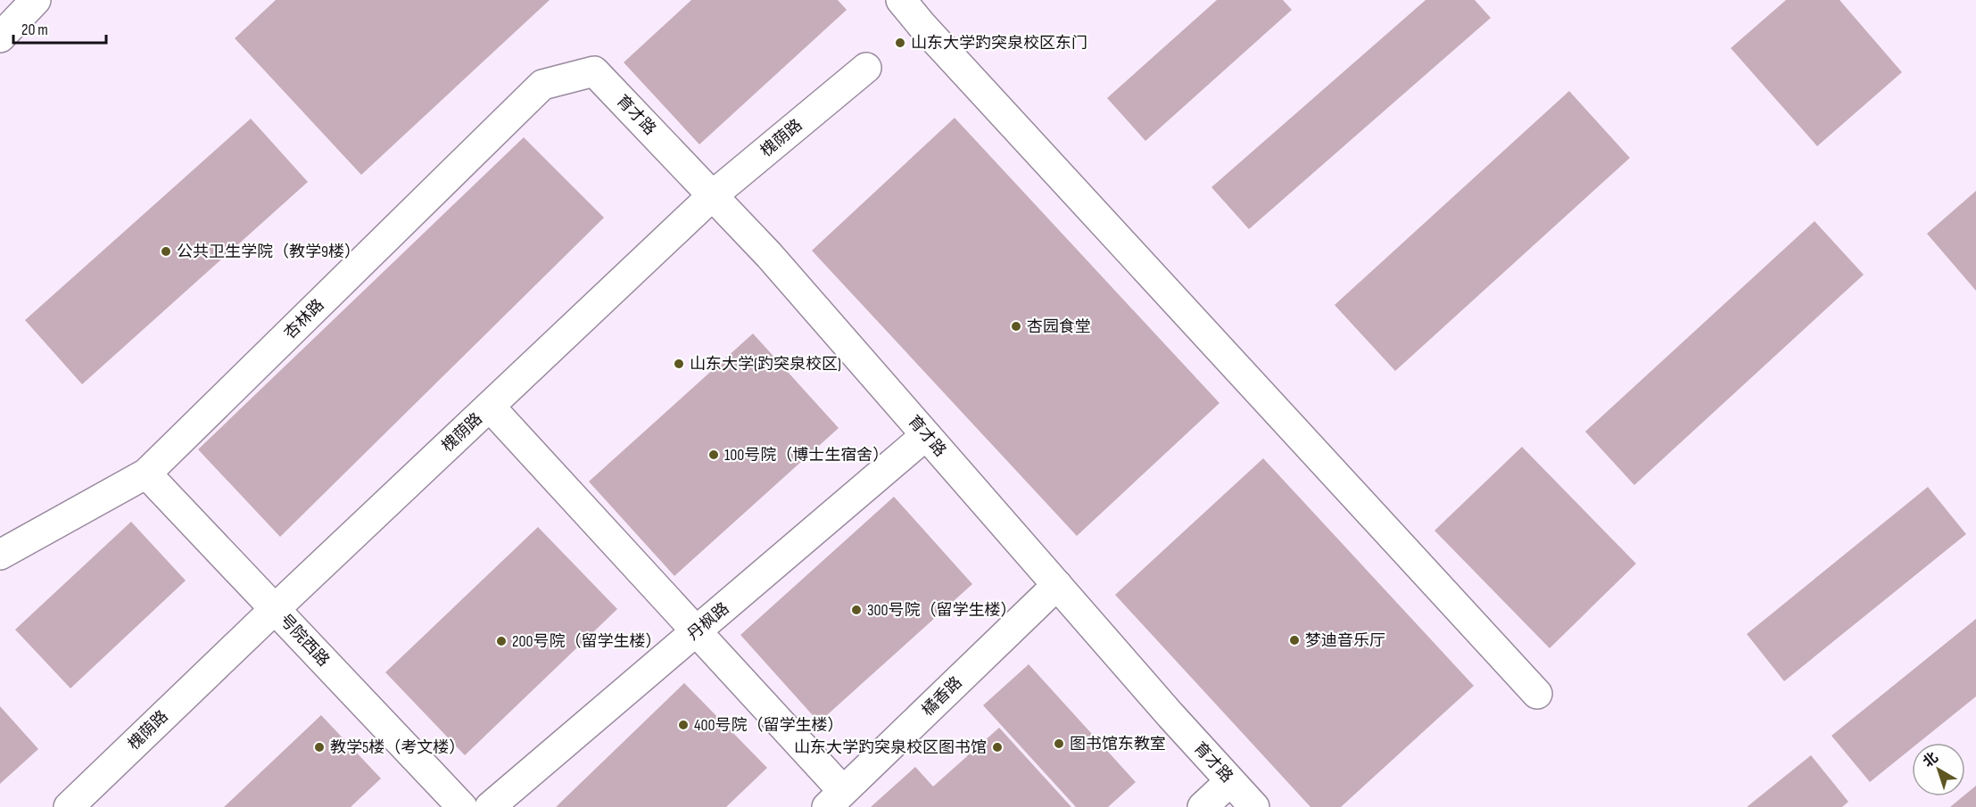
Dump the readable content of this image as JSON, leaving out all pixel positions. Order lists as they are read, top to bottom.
{
  "streets": {
    "lane": [
      "育才路",
      "槐荫路",
      "杏林路",
      "丹枫路",
      "号院西路",
      "橘香路"
    ]
  },
  "crossings": [
    ["育才路", "槐荫路"],
    ["育才路", "杏林路"],
    ["育才路", "丹枫路"],
    ["育才路", "橘香路"],
    ["槐荫路", "号院西路"],
    ["杏林路", "号院西路"]
  ],
  "places": [
    "山东大学趵突泉校区东门",
    "公共卫生学院（教学9楼）",
    "杏园食堂",
    "山东大学(趵突泉校区)",
    "100号院（博士生宿舍）",
    "300号院（留学生楼）",
    "梦迪音乐厅",
    "200号院（留学生楼）",
    "400号院（留学生楼）",
    "图书馆东教室",
    "教学5楼（考文楼）",
    "山东大学趵突泉校区图书馆"
  ],
  "scale_bar": "20 m",
  "north": "top left"
}
